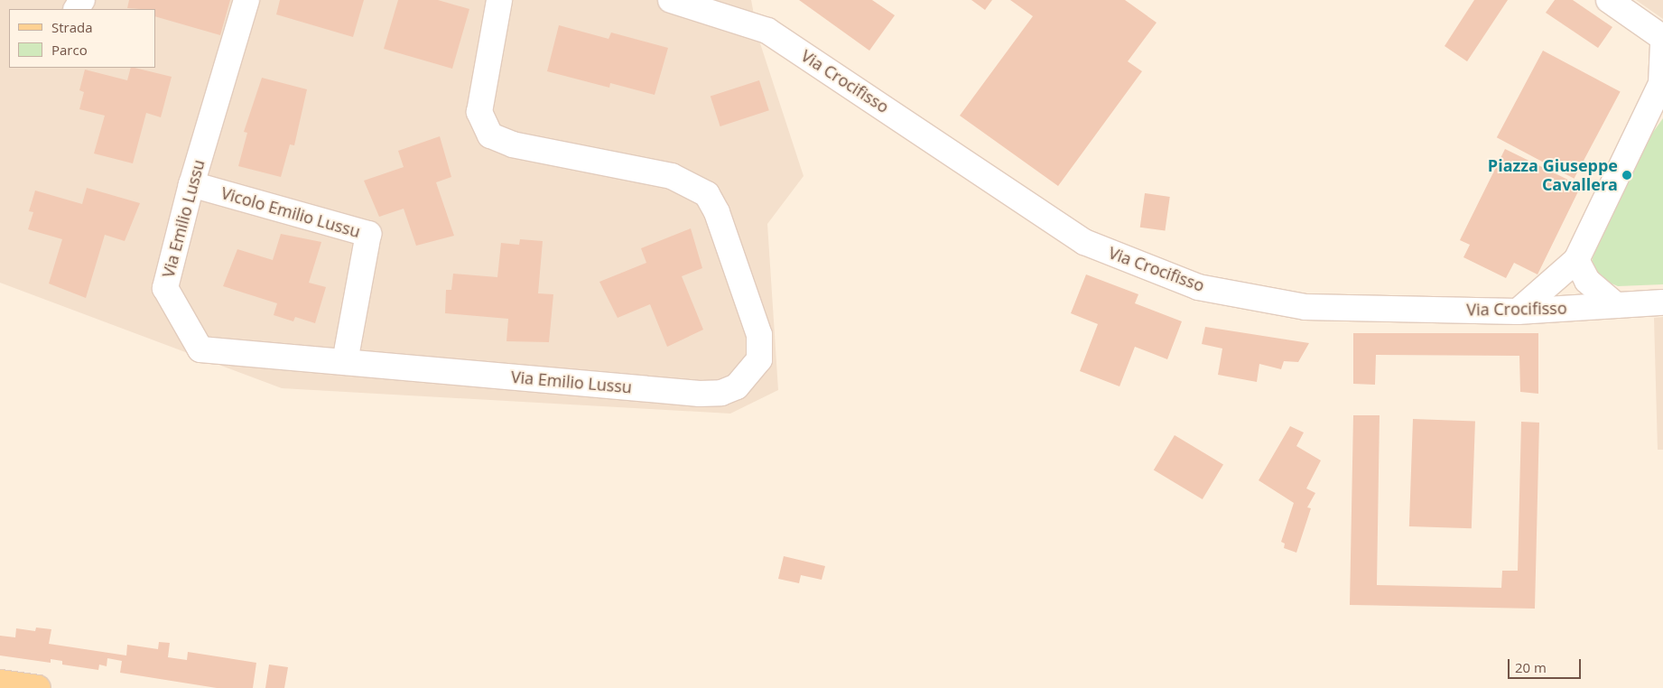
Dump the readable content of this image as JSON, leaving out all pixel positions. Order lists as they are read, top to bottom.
{
  "streets": {
    "street": ["Via Crocifisso", "Vicolo Emilio Lussu", "Via Emilio Lussu"]
  },
  "crossings": [
    ["Vicolo Emilio Lussu", "Via Emilio Lussu"]
  ],
  "places": ["Piazza Giuseppe Cavallera"],
  "legend": ["Strada", "Parco"],
  "scale_bar": "20 m"
}
